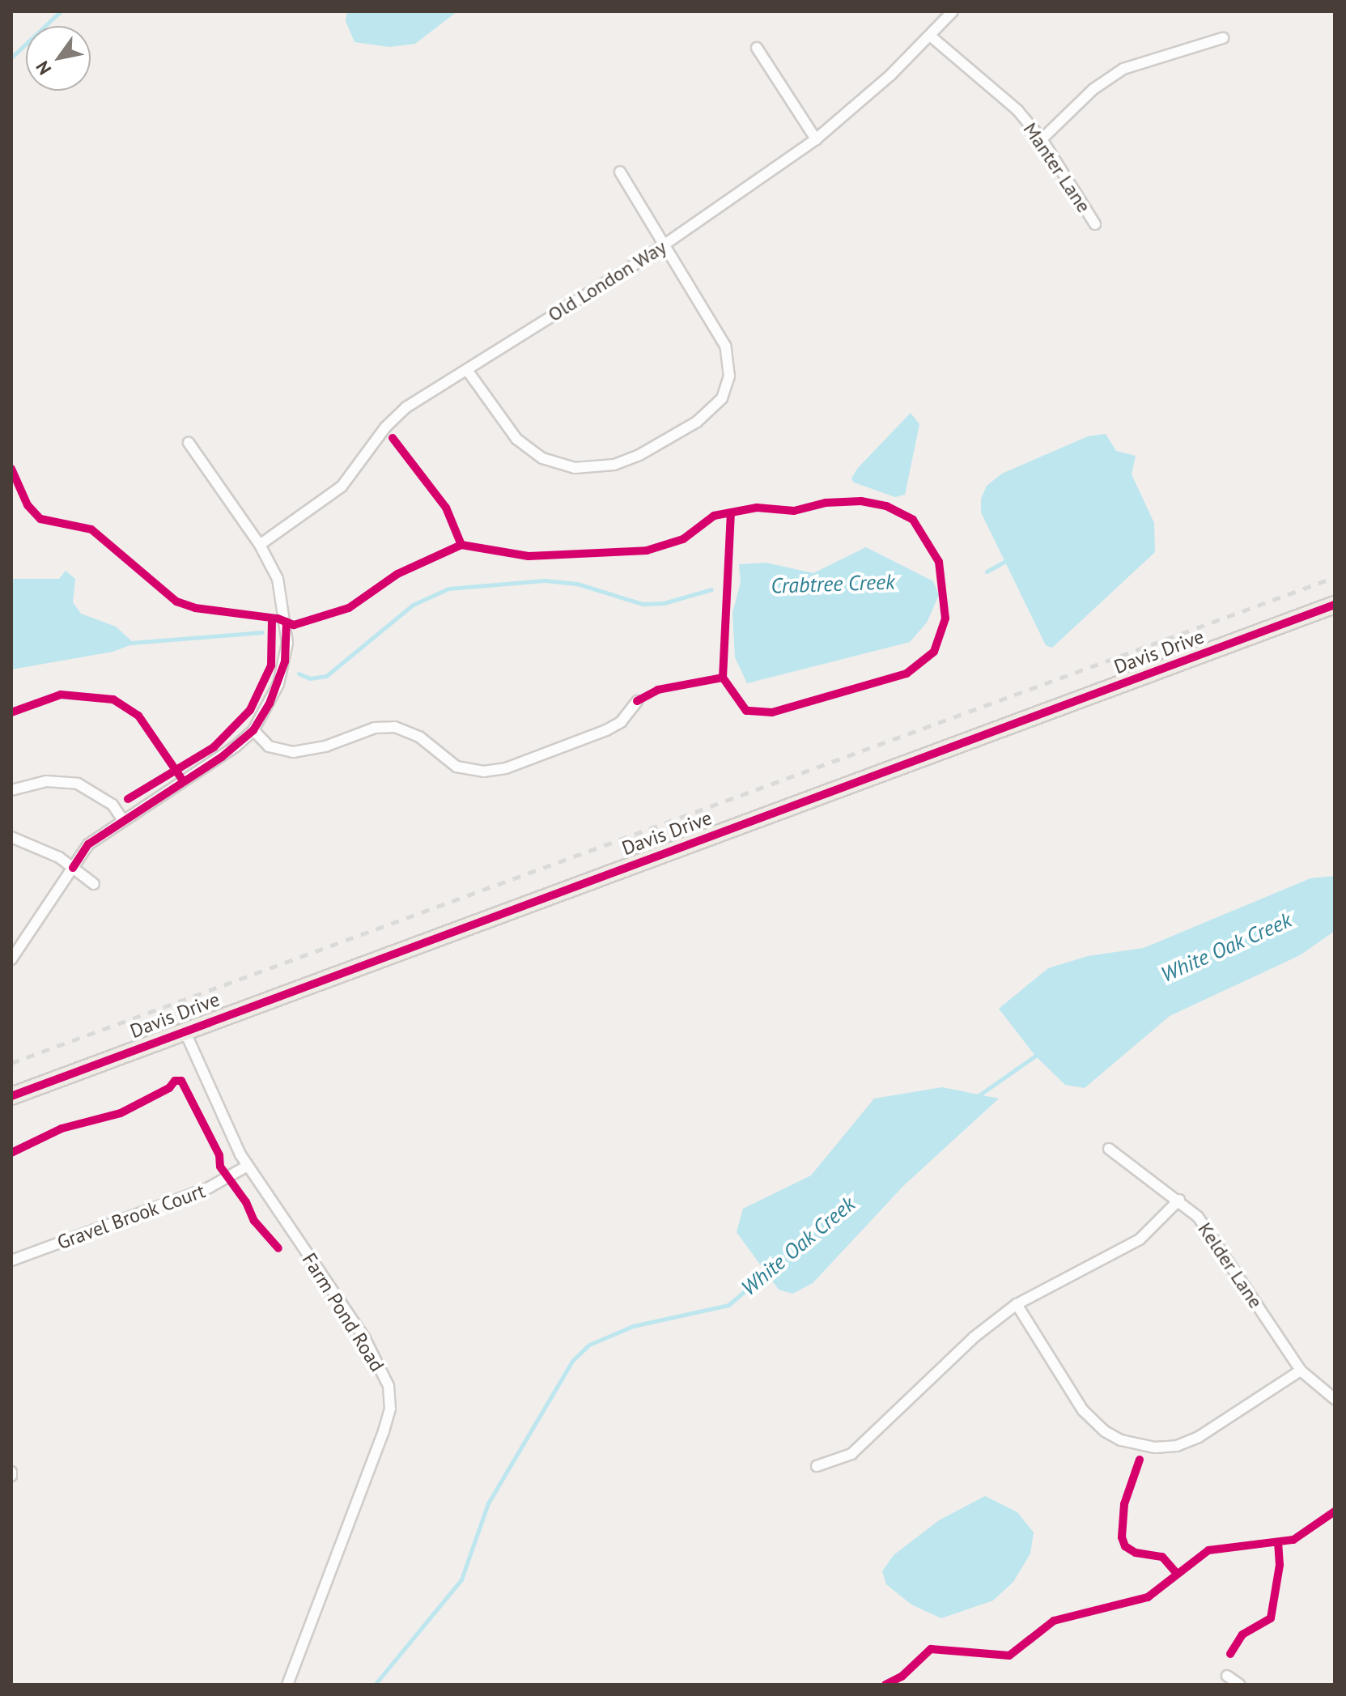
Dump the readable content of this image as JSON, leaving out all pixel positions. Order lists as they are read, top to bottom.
{
  "streets": {
    "main road": ["Davis Drive"],
    "street": [
      "Manter Lane",
      "Old London Way",
      "Gravel Brook Court",
      "Kelder Lane",
      "Farm Pond Road"
    ]
  },
  "crossings": [
    ["Manter Lane", "Old London Way"],
    ["Davis Drive", "Farm Pond Road"],
    ["Gravel Brook Court", "Farm Pond Road"]
  ],
  "water": ["Crabtree Creek", "White Oak Creek"],
  "north": "bottom left"
}
